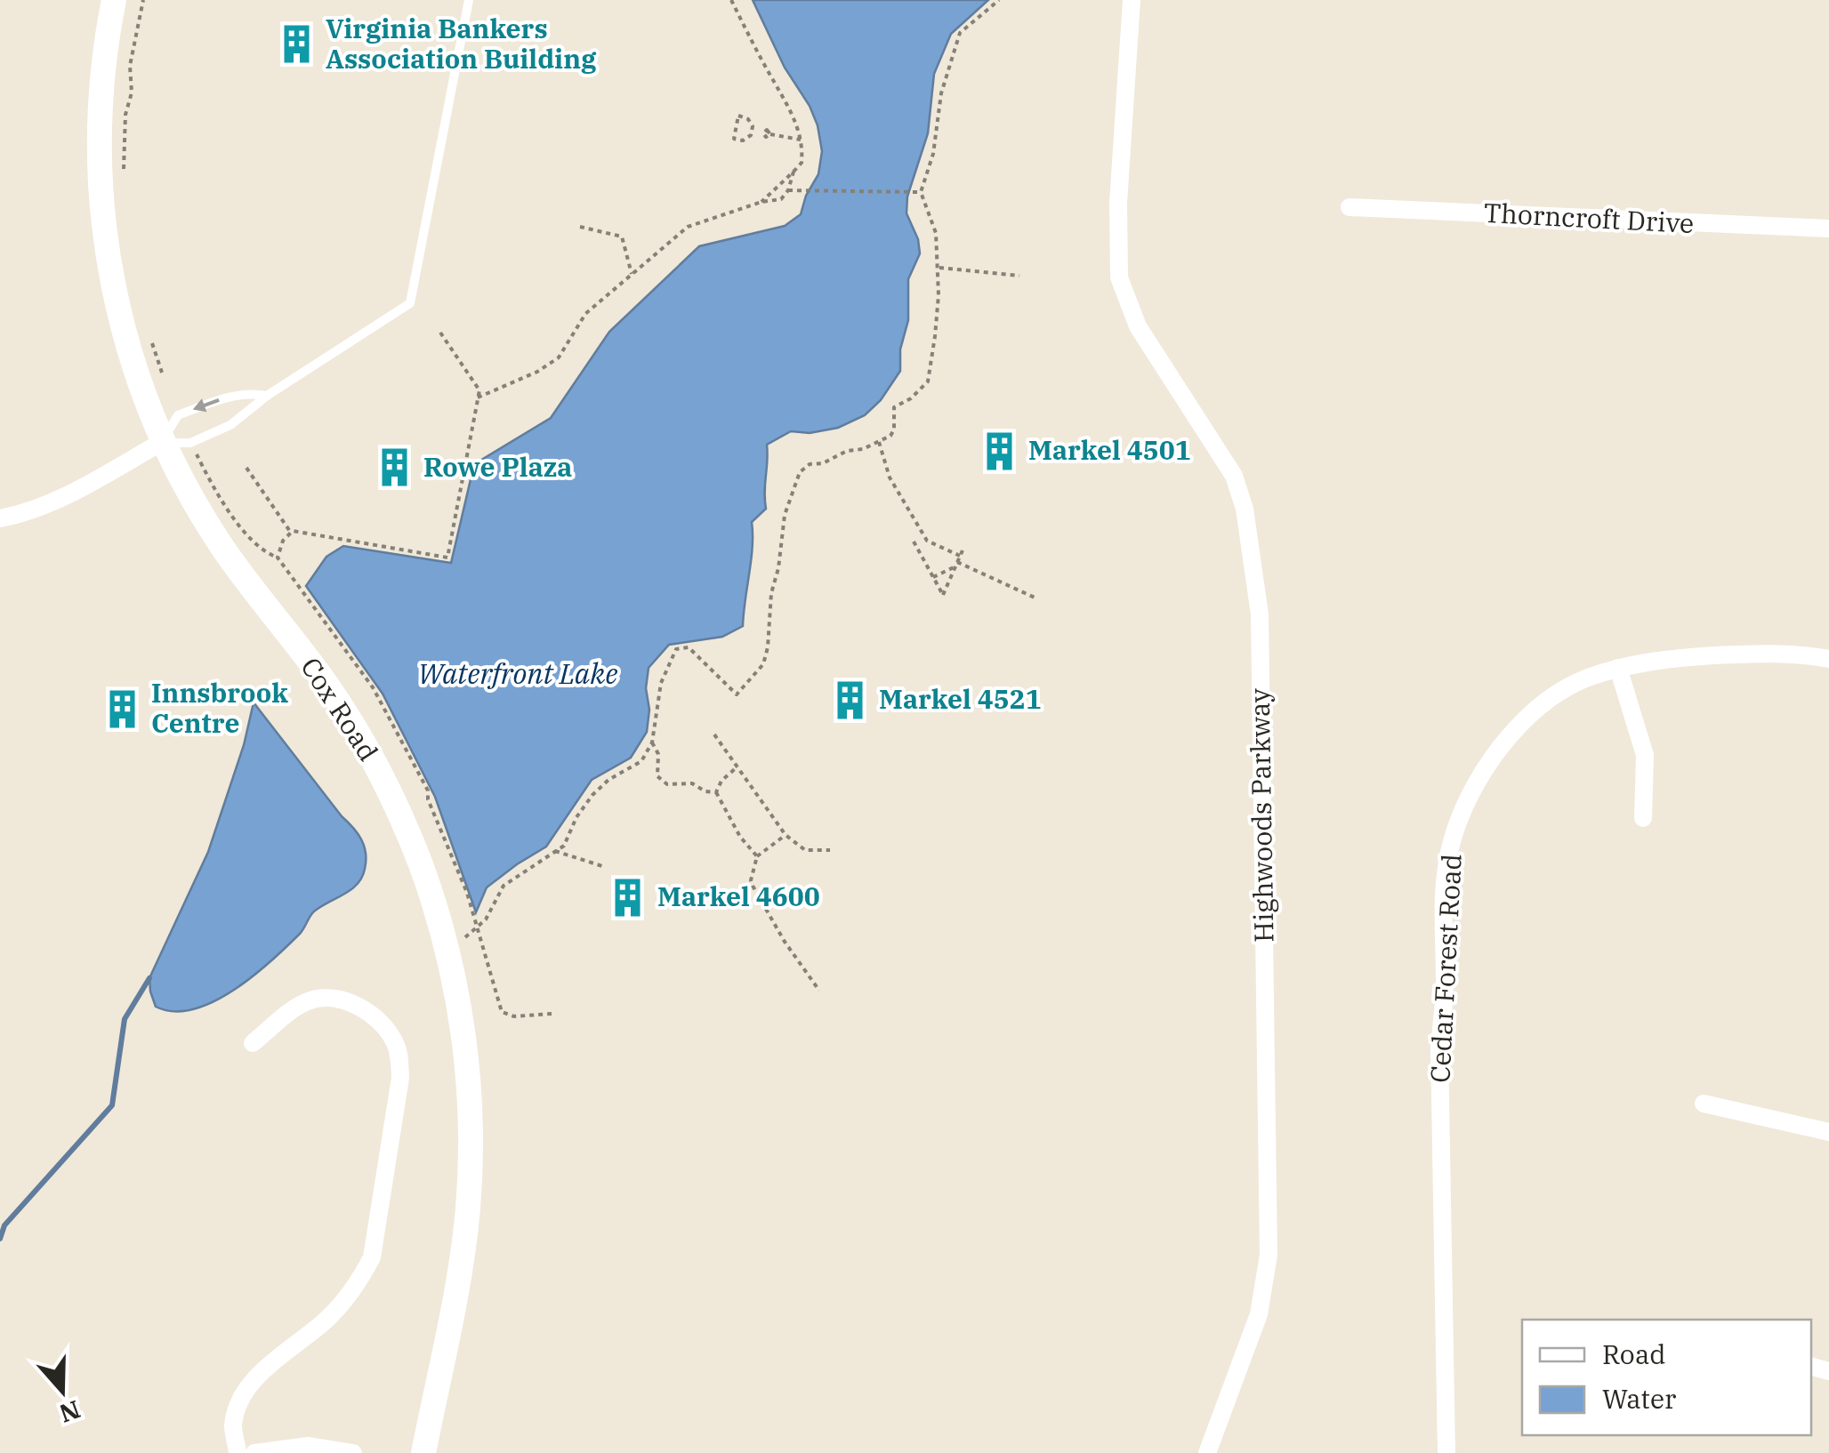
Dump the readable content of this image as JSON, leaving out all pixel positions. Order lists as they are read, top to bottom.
{
  "streets": {
    "main road": ["Cox Road"],
    "street": ["Thorncroft Drive", "Highwoods Parkway", "Cedar Forest Road"]
  },
  "water": ["Waterfront Lake"],
  "places": {
    "building": [
      "Virginia Bankers Association Building",
      "Markel 4501",
      "Rowe Plaza",
      "Markel 4521",
      "Innsbrook Centre",
      "Markel 4600"
    ]
  },
  "legend": ["Road", "Water"],
  "north": "bottom"
}
